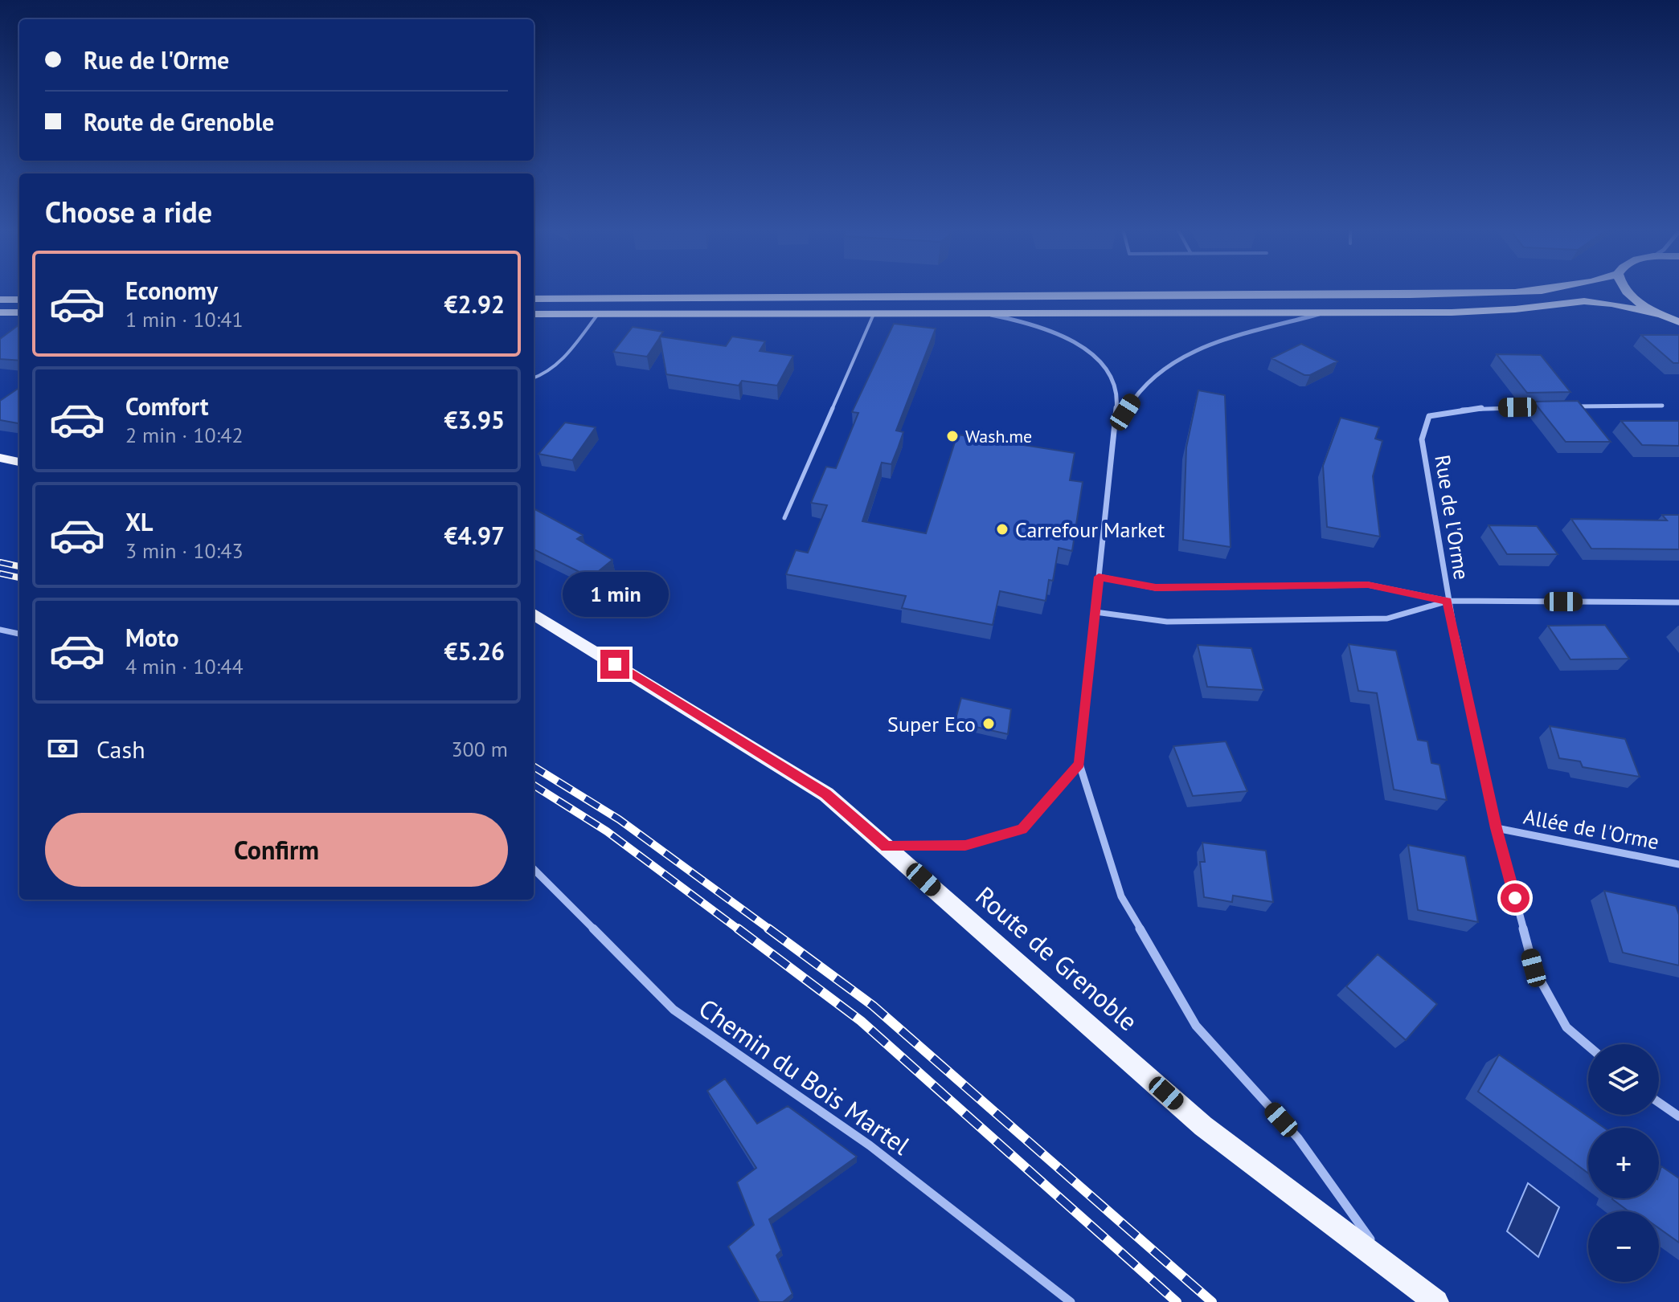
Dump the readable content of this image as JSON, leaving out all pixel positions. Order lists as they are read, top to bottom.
{
  "streets": {
    "main road": ["Route de Grenoble"],
    "street": ["Rue de l'Orme", "Allée de l'Orme", "Chemin du Bois Martel"]
  },
  "crossings": [
    ["Rue de l'Orme", "Allée de l'Orme"]
  ],
  "places": ["Wash.me", "Carrefour Market", "Super Eco"],
  "page": {
    "banner": ["Rue de l'Orme", "Route de Grenoble"],
    "heading": "Choose a ride",
    "list": [
      {
        "name": "Economy",
        "note": "1 min · 10:41",
        "value": "€2.92"
      },
      {
        "name": "Comfort",
        "note": "2 min · 10:42",
        "value": "€3.95"
      },
      {
        "name": "XL",
        "note": "3 min · 10:43",
        "value": "€4.97"
      },
      {
        "name": "Moto",
        "note": "4 min · 10:44",
        "value": "€5.26"
      }
    ],
    "bubble": "1 min",
    "pay": ["Cash", "300 m"],
    "buttons": "Confirm",
    "map_buttons": ["+", "−"]
  }
}
